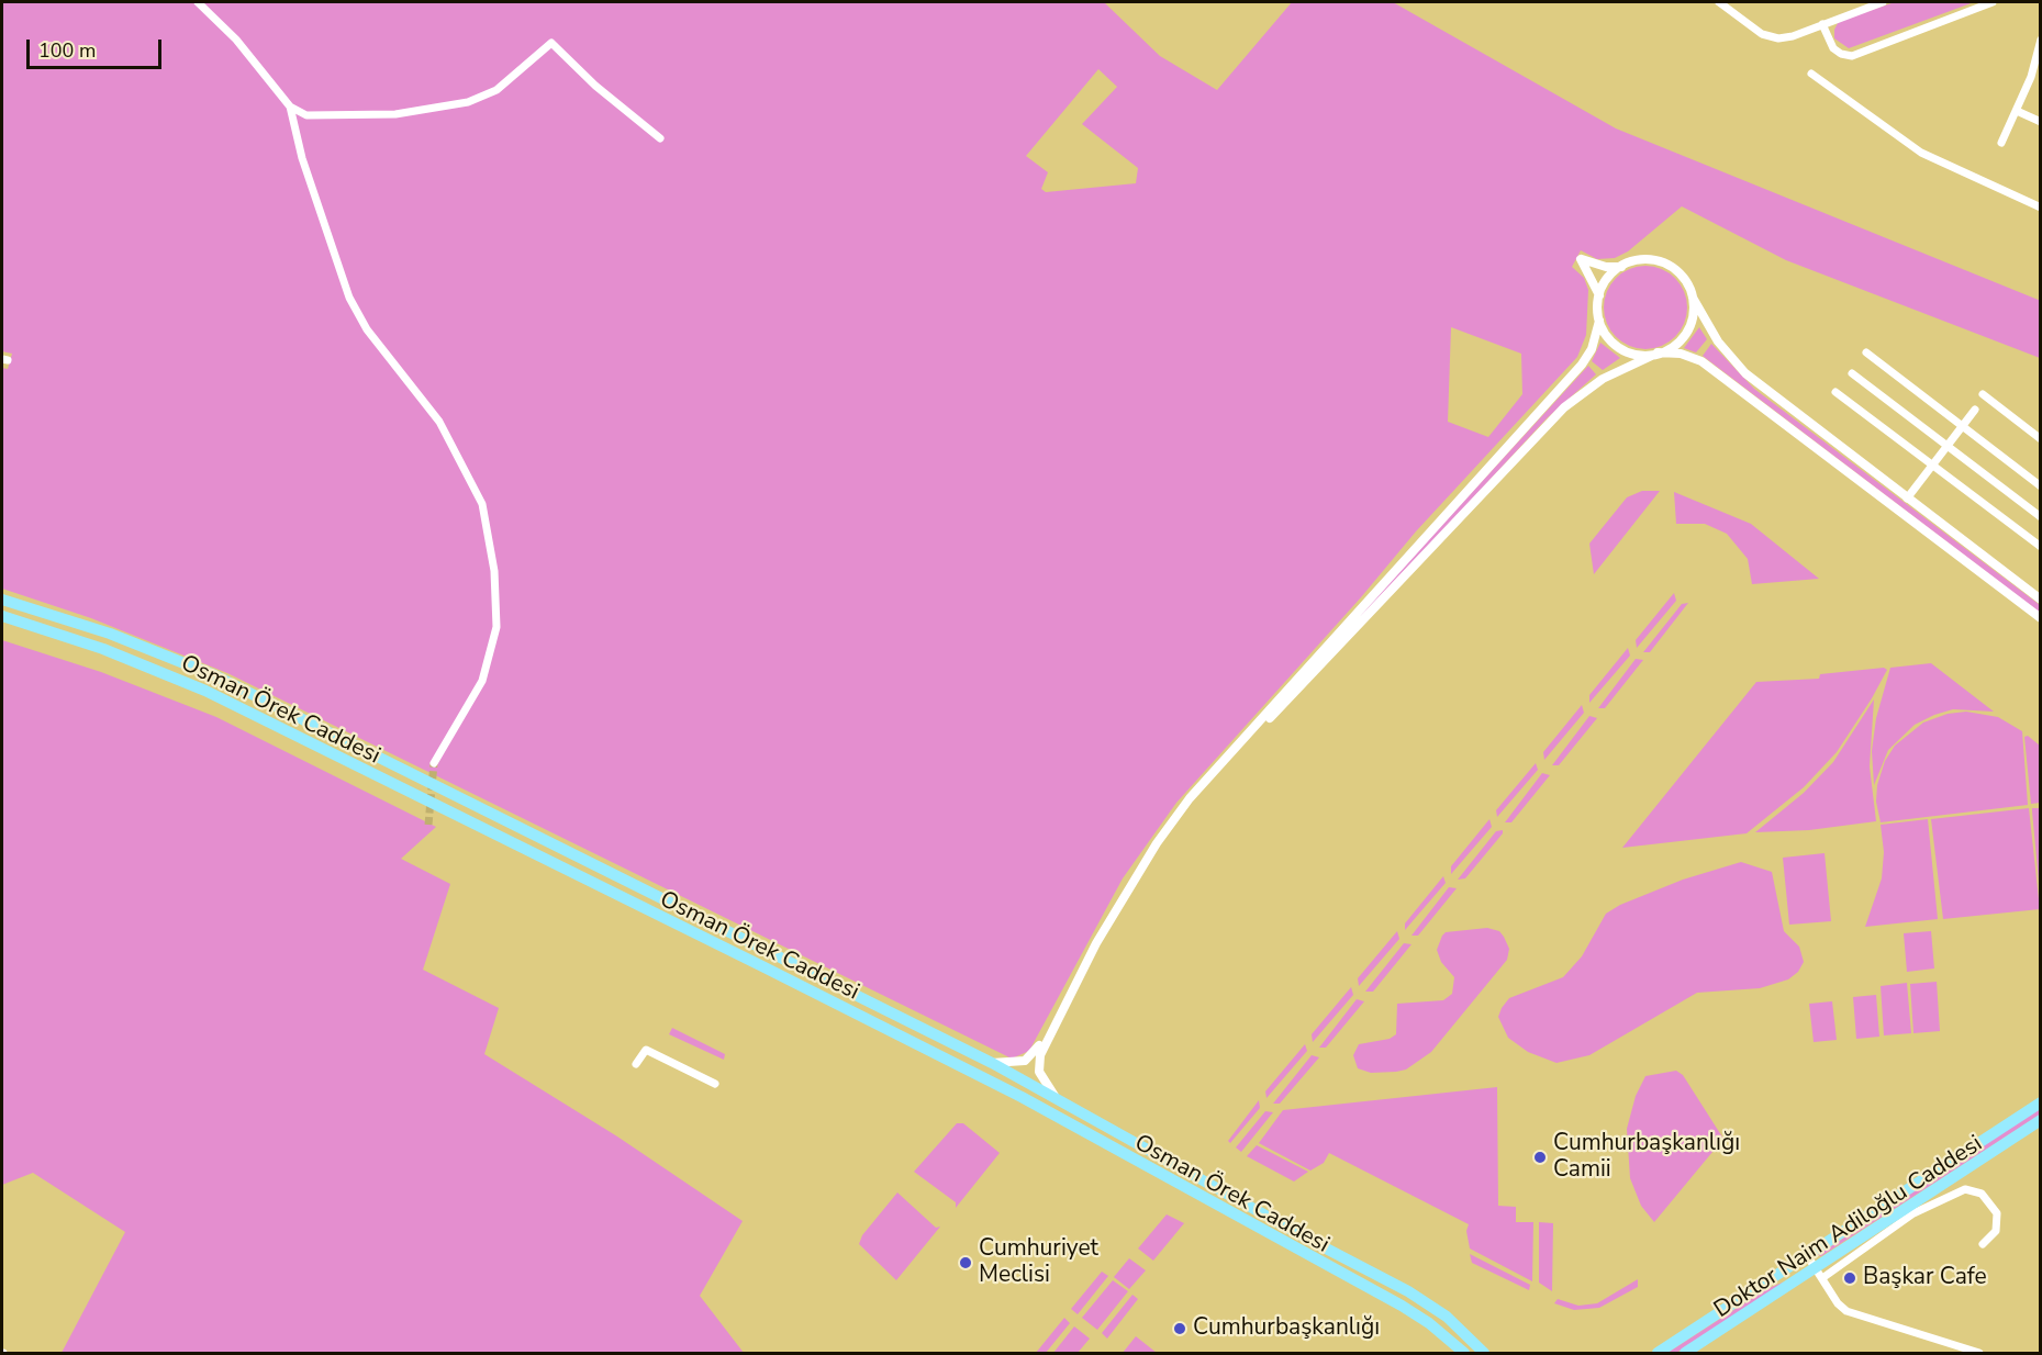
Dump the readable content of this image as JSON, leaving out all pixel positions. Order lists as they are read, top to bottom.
{
  "streets": {
    "main road": ["Osman Örek Caddesi", "Doktor Naim Adiloğlu Caddesi"]
  },
  "places": [
    "Cumhurbaşkanlığı Camii",
    "Cumhuriyet Meclisi",
    "Başkar Cafe",
    "Cumhurbaşkanlığı"
  ],
  "scale_bar": "100 m"
}
